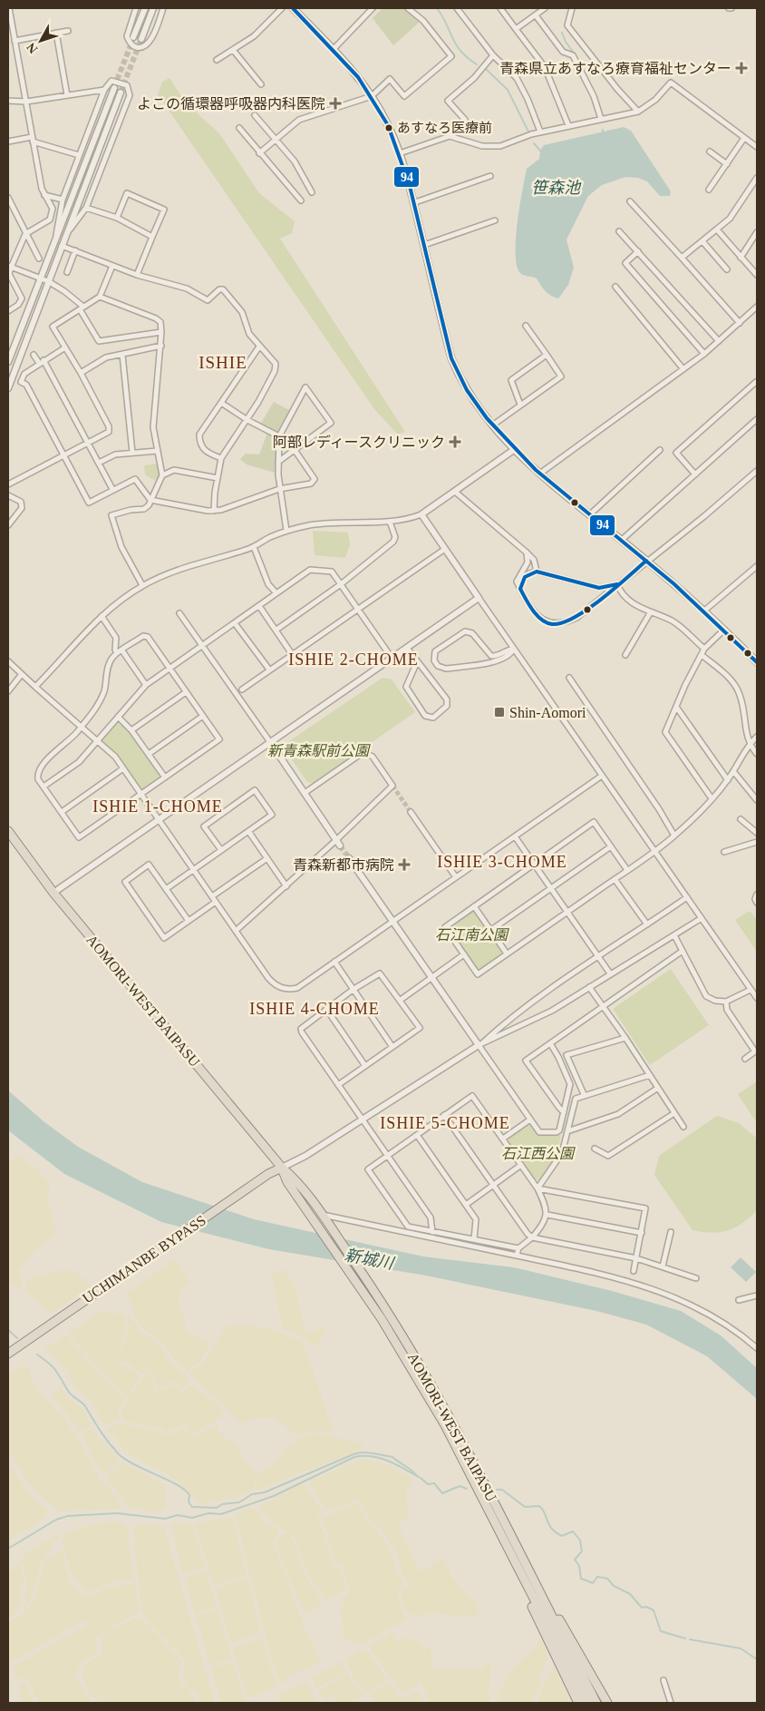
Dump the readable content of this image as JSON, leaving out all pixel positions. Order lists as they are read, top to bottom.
{
  "streets": {
    "highway": ["AOMORI-WEST BAIPASU", "UCHIMANBE BYPASS"]
  },
  "crossings": [
    ["AOMORI-WEST BAIPASU", "UCHIMANBE BYPASS"]
  ],
  "districts": [
    "ISHIE",
    "ISHIE 2-CHOME",
    "ISHIE 1-CHOME",
    "ISHIE 3-CHOME",
    "ISHIE 4-CHOME",
    "ISHIE 5-CHOME"
  ],
  "water": ["笹森池", "新城川"],
  "parks": ["新青森駅前公園", "石江南公園", "石江西公園"],
  "places": {
    "health": [
      "青森県立あすなろ療育福祉センター",
      "よこの循環器呼吸器内科医院",
      "阿部レディースクリニック",
      "青森新都市病院"
    ],
    "other": ["あすなろ医療前"],
    "transit": ["Shin-Aomori"]
  },
  "lines": ["transit line 94"],
  "north": "bottom left"
}
